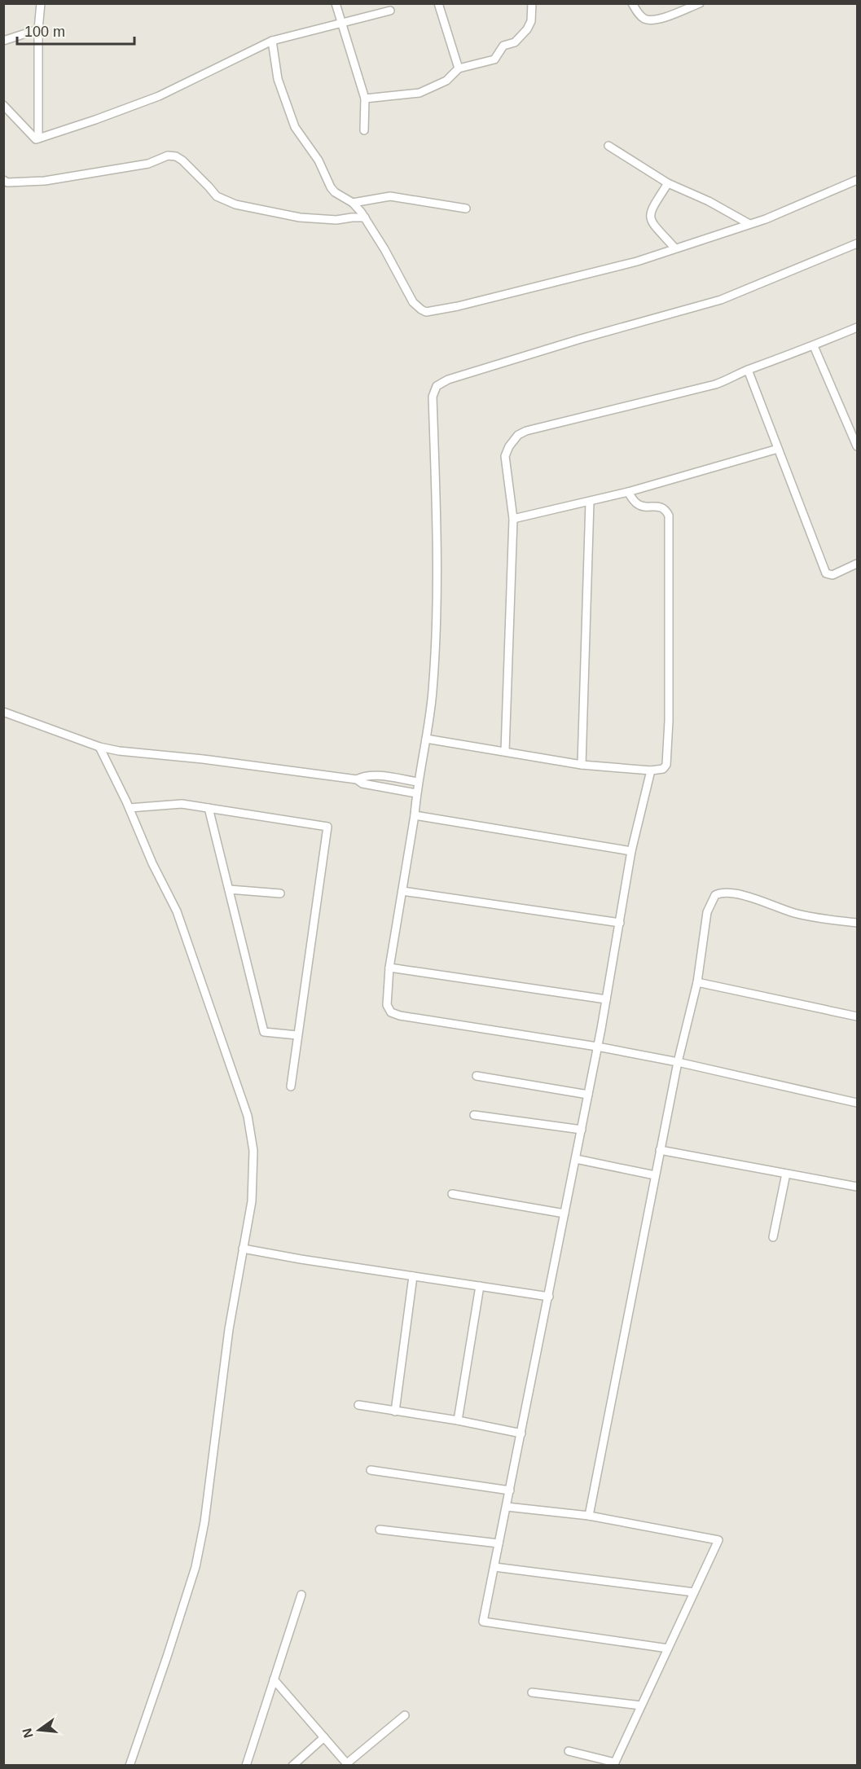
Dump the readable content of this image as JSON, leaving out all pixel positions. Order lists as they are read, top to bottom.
{
  "scale_bar": "100 m",
  "north": "left"
}
